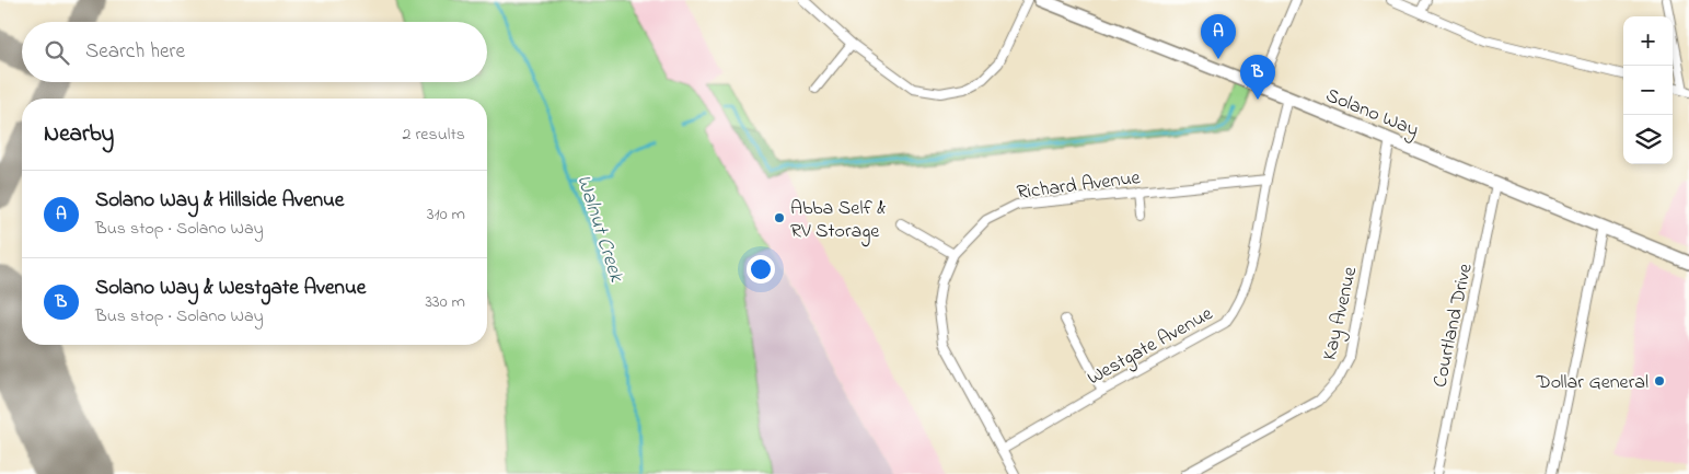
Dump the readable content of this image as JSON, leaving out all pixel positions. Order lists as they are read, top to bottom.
{
  "streets": {
    "street": [
      "Solano Way",
      "Richard Avenue",
      "Kay Avenue",
      "Courtland Drive",
      "Westgate Avenue"
    ]
  },
  "crossings": [
    ["Solano Way", "Kay Avenue"],
    ["Solano Way", "Courtland Drive"],
    ["Solano Way", "Westgate Avenue"],
    ["Richard Avenue", "Westgate Avenue"]
  ],
  "water": ["Walnut Creek"],
  "places": ["Abba Self & RV Storage", "Dollar General"],
  "page": {
    "pins": ["A", "B"],
    "map_buttons": ["+", "−"],
    "search": "Search here",
    "heading": ["Nearby", "2 results"],
    "list": [
      {
        "mark": "A",
        "name": "Solano Way & Hillside Avenue",
        "note": "Bus stop · Solano Way",
        "value": "310 m"
      },
      {
        "mark": "B",
        "name": "Solano Way & Westgate Avenue",
        "note": "Bus stop · Solano Way",
        "value": "330 m"
      }
    ]
  }
}
